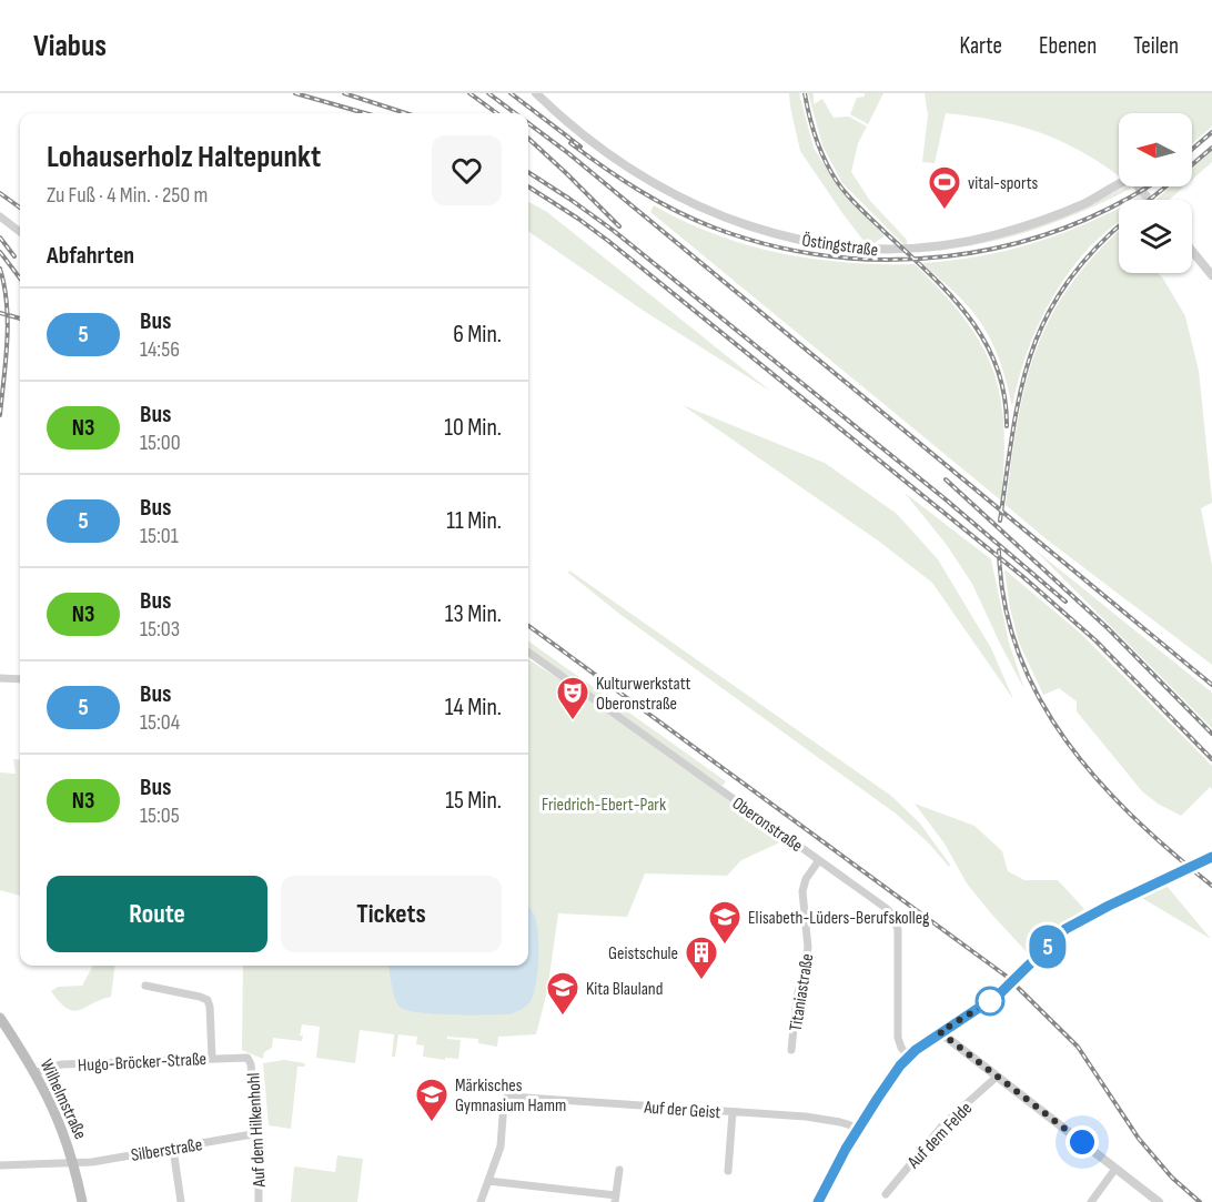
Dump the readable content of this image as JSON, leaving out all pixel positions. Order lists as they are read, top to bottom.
{
  "streets": {
    "main road": ["Wilhelmstraße"],
    "street": [
      "Östingstraße",
      "Oberonstraße",
      "Titaniastraße",
      "Hugo-Bröcker-Straße",
      "Auf der Geist",
      "Auf dem Hilkenhohl",
      "Auf dem Felde",
      "Silberstraße"
    ]
  },
  "crossings": [
    ["Oberonstraße", "Titaniastraße"],
    ["Hugo-Bröcker-Straße", "Wilhelmstraße"],
    ["Hugo-Bröcker-Straße", "Auf dem Hilkenhohl"],
    ["Wilhelmstraße", "Silberstraße"],
    ["Auf dem Hilkenhohl", "Silberstraße"]
  ],
  "parks": ["Friedrich-Ebert-Park"],
  "places": {
    "sports": ["vital-sports"],
    "theatre": ["Kulturwerkstatt Oberonstraße"],
    "school or university": ["Elisabeth-Lüders-Berufskolleg", "Kita Blauland", "Märkisches Gymnasium Hamm"],
    "building": ["Geistschule"]
  },
  "lines": ["bus line 5"],
  "north": "left",
  "page": {
    "header": "Viabus",
    "nav": ["Karte", "Ebenen", "Teilen"],
    "on_map": "5",
    "heading": [
      ["Lohauserholz Haltepunkt", "Zu Fuß · 4 Min. · 250 m"],
      "Abfahrten"
    ],
    "list": [
      {
        "mark": "5",
        "name": "Bus",
        "note": "14:56",
        "value": "6 Min."
      },
      {
        "mark": "N3",
        "name": "Bus",
        "note": "15:00",
        "value": "10 Min."
      },
      {
        "mark": "5",
        "name": "Bus",
        "note": "15:01",
        "value": "11 Min."
      },
      {
        "mark": "N3",
        "name": "Bus",
        "note": "15:03",
        "value": "13 Min."
      },
      {
        "mark": "5",
        "name": "Bus",
        "note": "15:04",
        "value": "14 Min."
      },
      {
        "mark": "N3",
        "name": "Bus",
        "note": "15:05",
        "value": "15 Min."
      }
    ],
    "buttons": ["Route", "Tickets"]
  }
}
